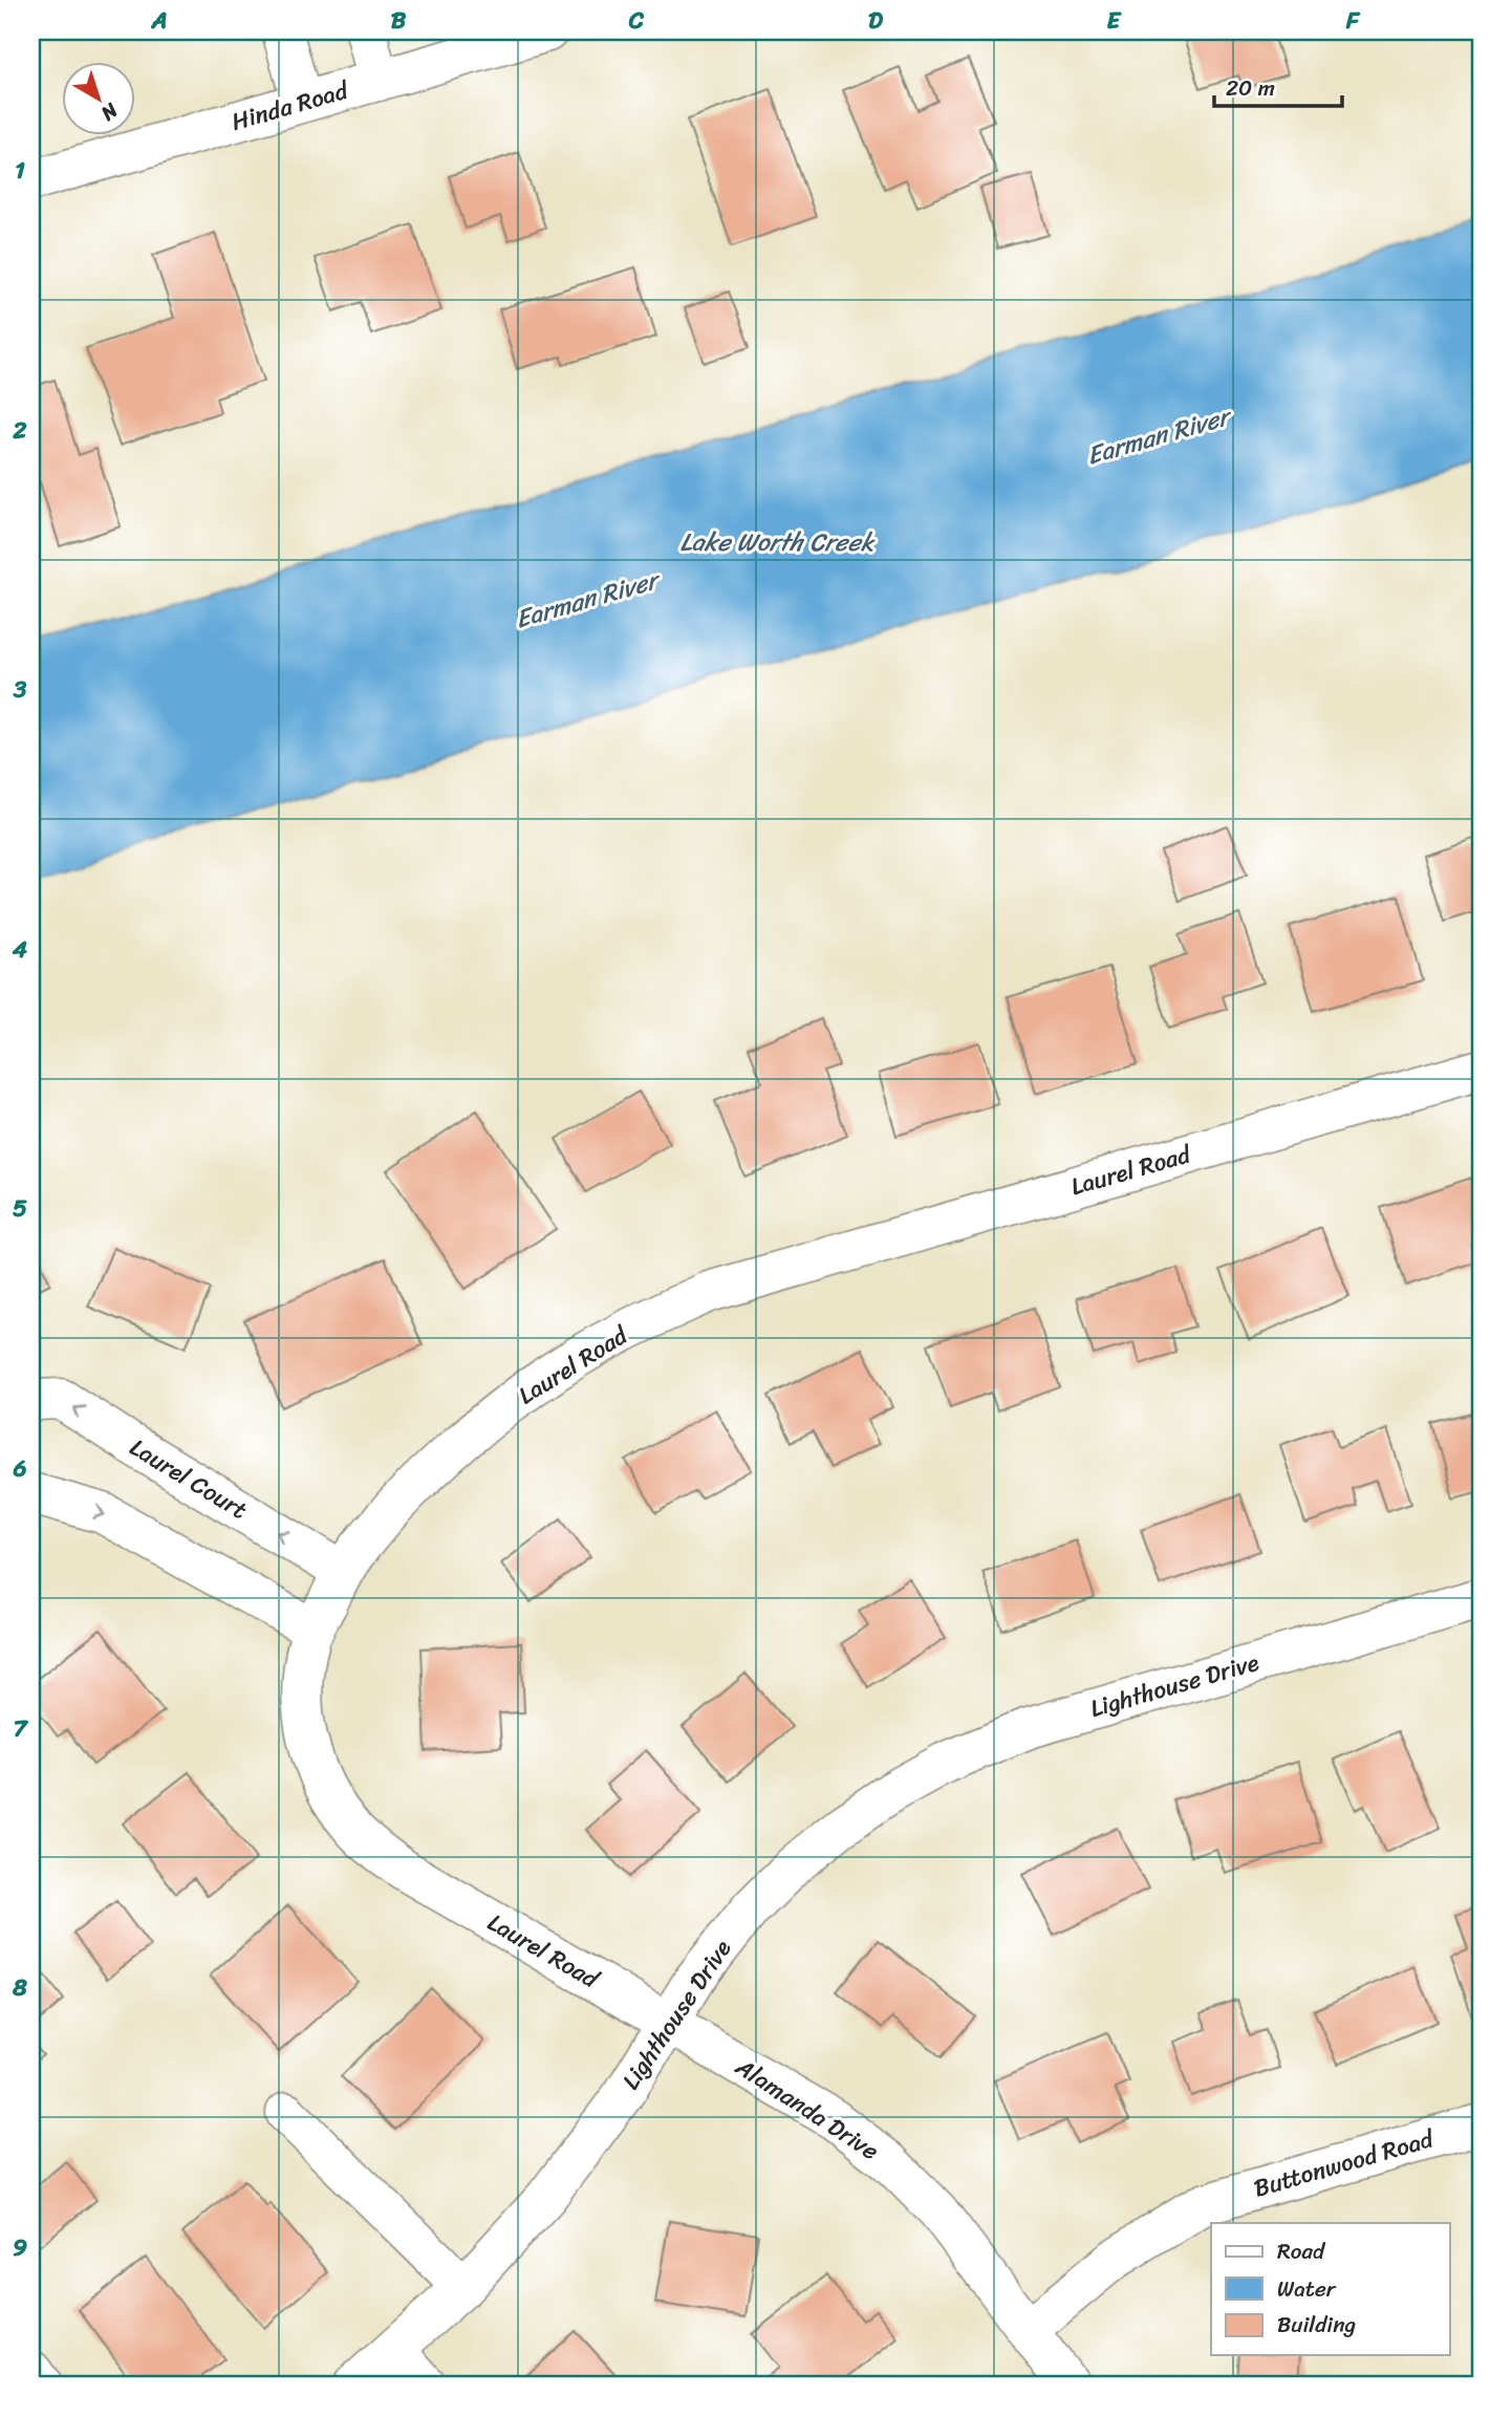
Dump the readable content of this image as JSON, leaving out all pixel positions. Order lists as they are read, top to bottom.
{
  "streets": {
    "street": [
      "Hinda Road",
      "Laurel Road",
      "Laurel Court",
      "Lighthouse Drive",
      "Alamanda Drive",
      "Buttonwood Road"
    ]
  },
  "crossings": [
    ["Laurel Road", "Laurel Court"],
    ["Laurel Road", "Lighthouse Drive"],
    ["Laurel Road", "Alamanda Drive"],
    ["Lighthouse Drive", "Alamanda Drive"],
    ["Alamanda Drive", "Buttonwood Road"]
  ],
  "water": ["Earman River", "Lake Worth Creek"],
  "legend": ["Road", "Water", "Building"],
  "scale_bar": "20 m",
  "north": "bottom right",
  "grid": {
    "columns": [
      "A",
      "B",
      "C",
      "D",
      "E",
      "F"
    ],
    "rows": [
      "1",
      "2",
      "3",
      "4",
      "5",
      "6",
      "7",
      "8",
      "9"
    ]
  }
}
